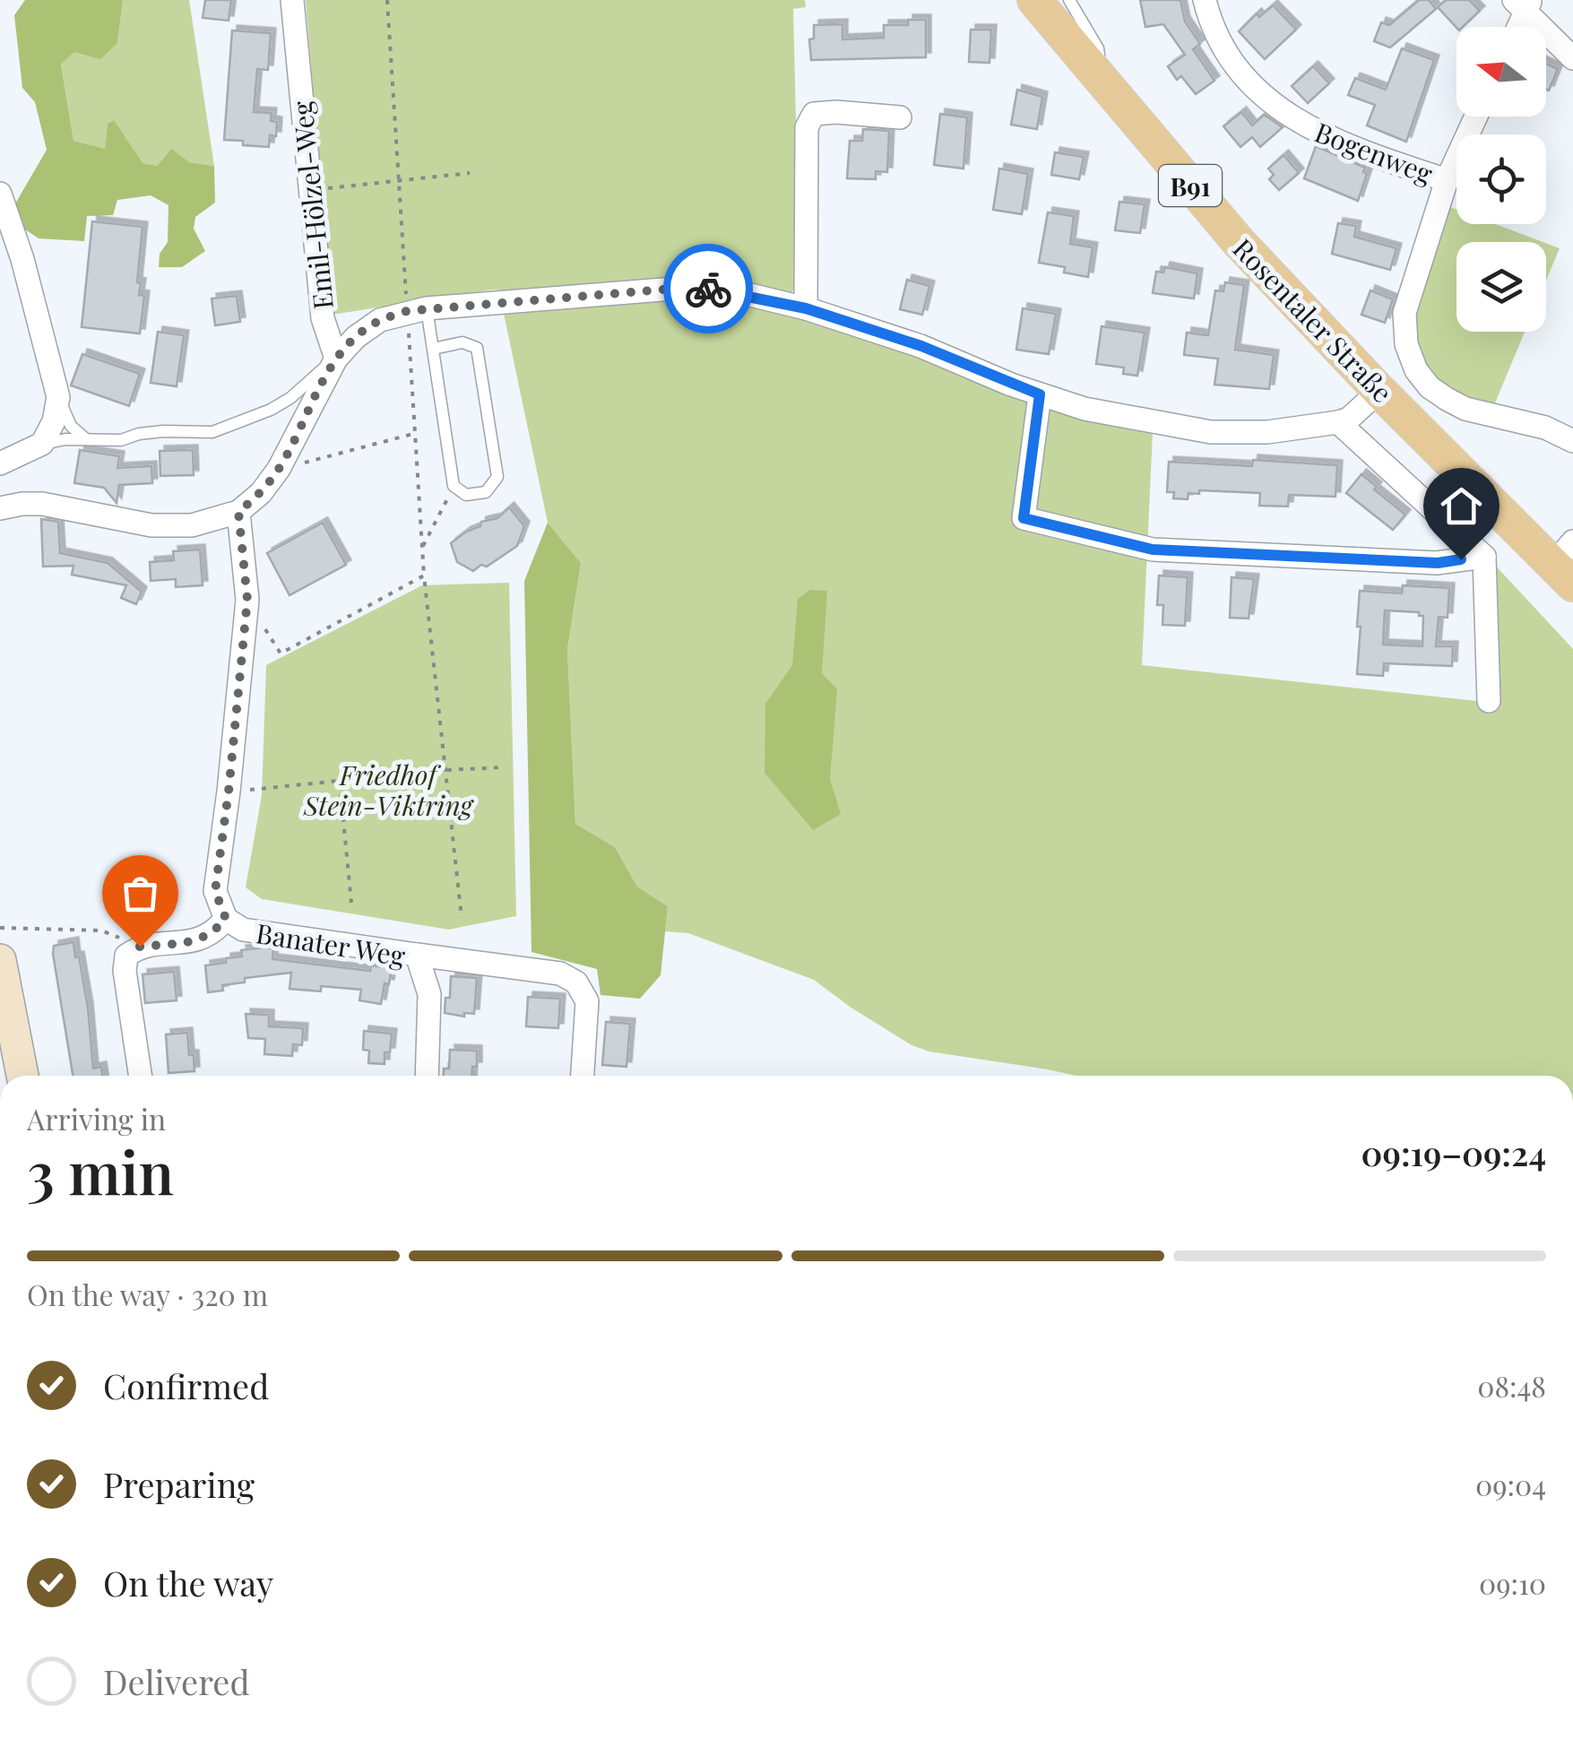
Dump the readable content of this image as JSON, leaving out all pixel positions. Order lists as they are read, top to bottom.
{
  "streets": {
    "main road": ["B91", "Rosentaler Straße"],
    "street": ["Bogenweg", "Emil-Hölzel-Weg", "Banater Weg"]
  },
  "parks": ["Friedhof Stein-Viktring"],
  "north": "left",
  "page": {
    "heading": ["3 min", "Arriving in", "09:19–09:24"],
    "bar": "On the way · 320 m",
    "list": [
      ["Confirmed", "08:48"],
      ["Preparing", "09:04"],
      ["On the way", "09:10"],
      "Delivered"
    ]
  }
}
